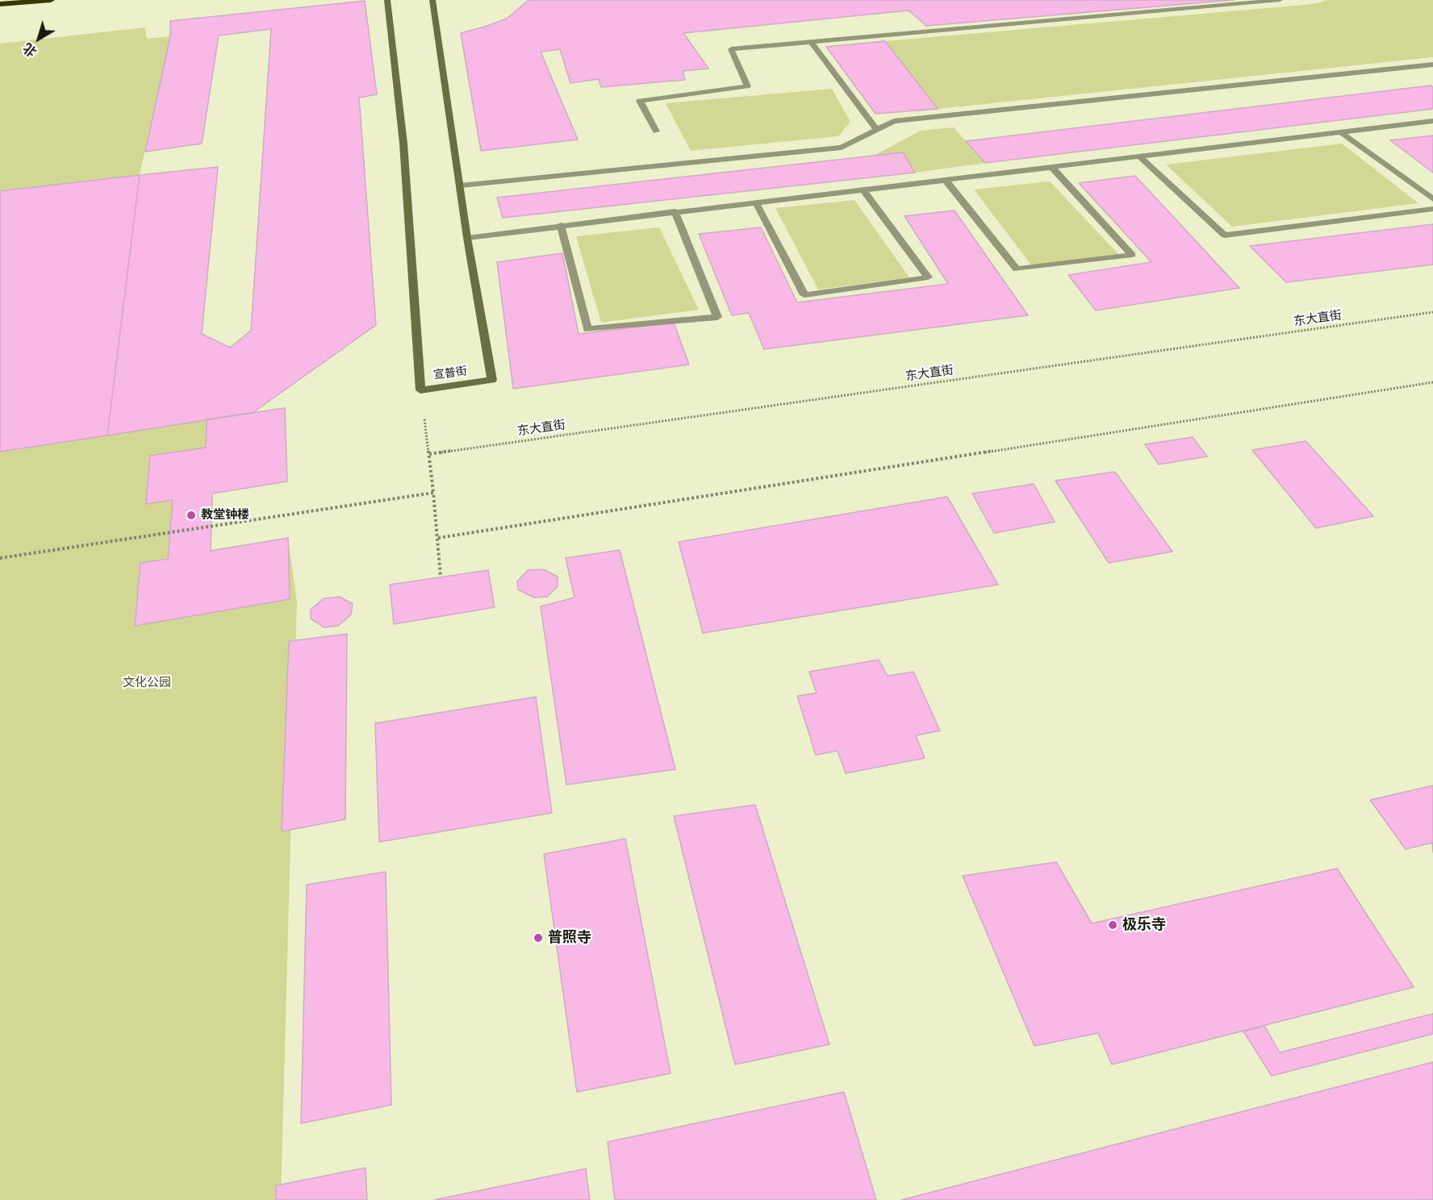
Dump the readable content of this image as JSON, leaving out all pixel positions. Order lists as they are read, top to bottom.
{
  "streets": {
    "street": ["宣普街"],
    "path": ["东大直街"]
  },
  "parks": ["文化公园"],
  "places": ["教堂钟楼", "极乐寺", "普照寺"],
  "north": "bottom left"
}
